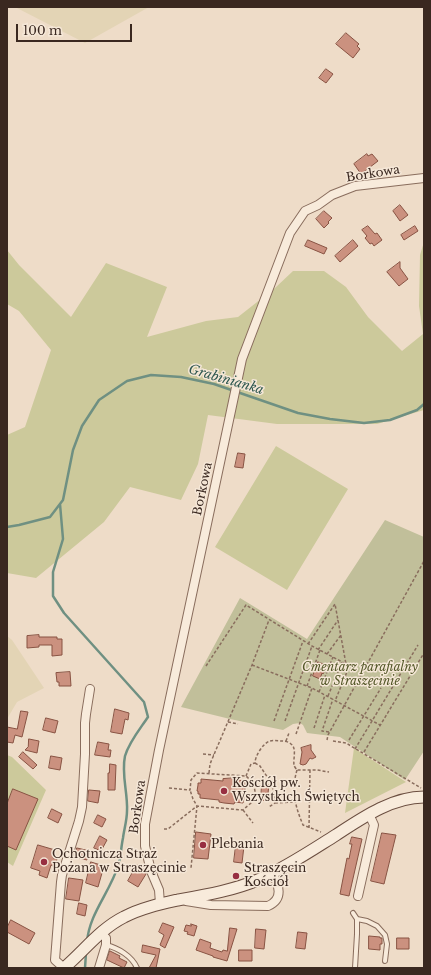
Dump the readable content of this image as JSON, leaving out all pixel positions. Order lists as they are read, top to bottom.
{
  "streets": {
    "street": ["Borkowa"]
  },
  "water": ["Grabinianka"],
  "parks": ["Cmentarz parafialny w Straszęcinie"],
  "places": [
    "Kościół pw. Wszystkich Świętych",
    "Plebania",
    "Ochotnicza Straż Pożana w Straszęcinie",
    "Straszęcin Kościół"
  ],
  "scale_bar": "100 m"
}
